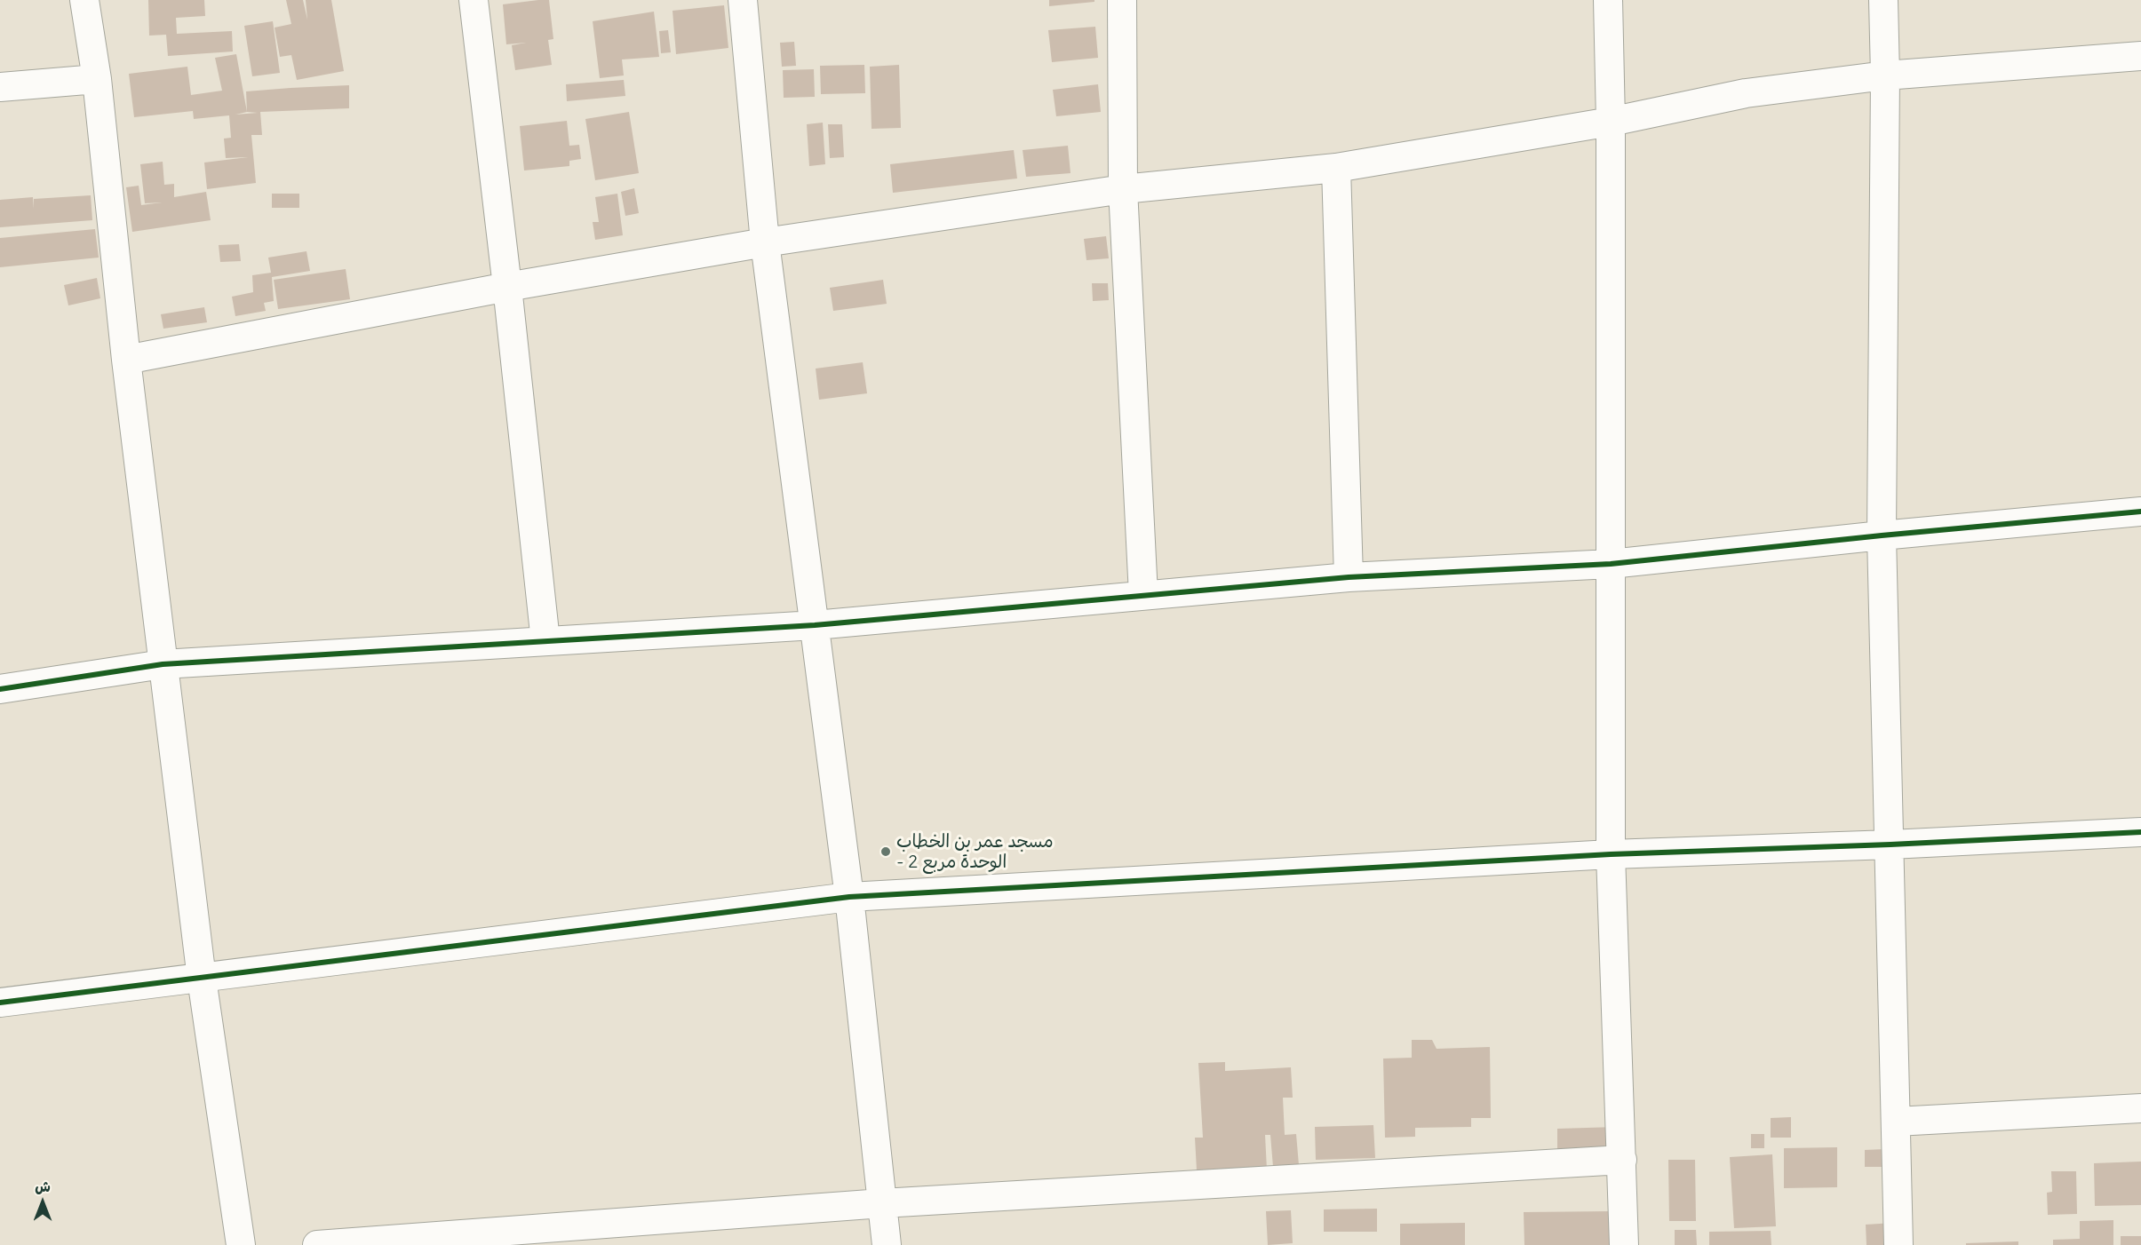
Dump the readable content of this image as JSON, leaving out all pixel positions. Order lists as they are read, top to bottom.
{
  "places": ["مسجد عمر بن الخطاب - الوحدة مربع 2"],
  "north": "top"
}
